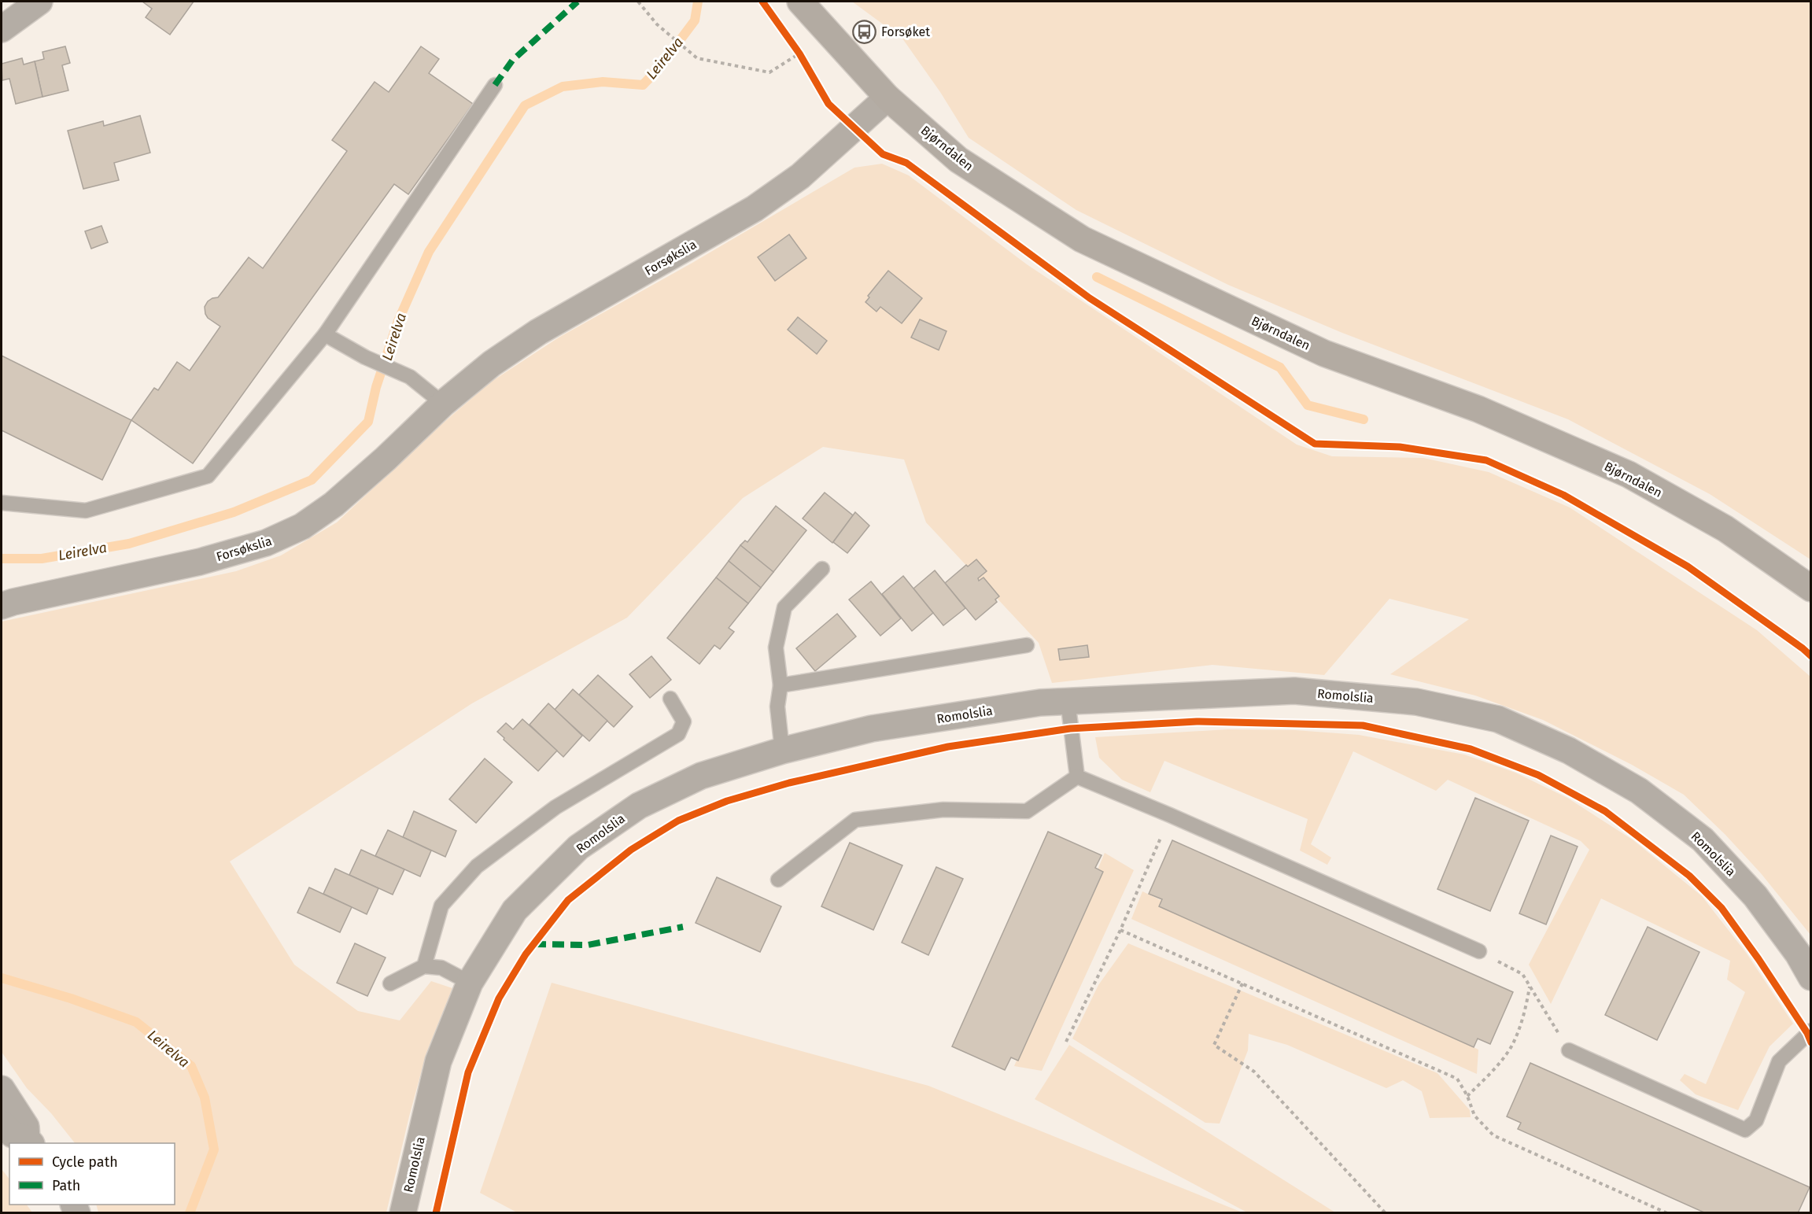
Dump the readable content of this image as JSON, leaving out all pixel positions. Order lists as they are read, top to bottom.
{
  "streets": {
    "main road": ["Bjørndalen"],
    "street": ["Forsøkslia", "Romolslia"]
  },
  "crossings": [
    ["Bjørndalen", "Forsøkslia"]
  ],
  "water": ["Leirelva"],
  "places": {
    "bus stop": ["Forsøket"]
  },
  "legend": ["Cycle path", "Path"]
}
